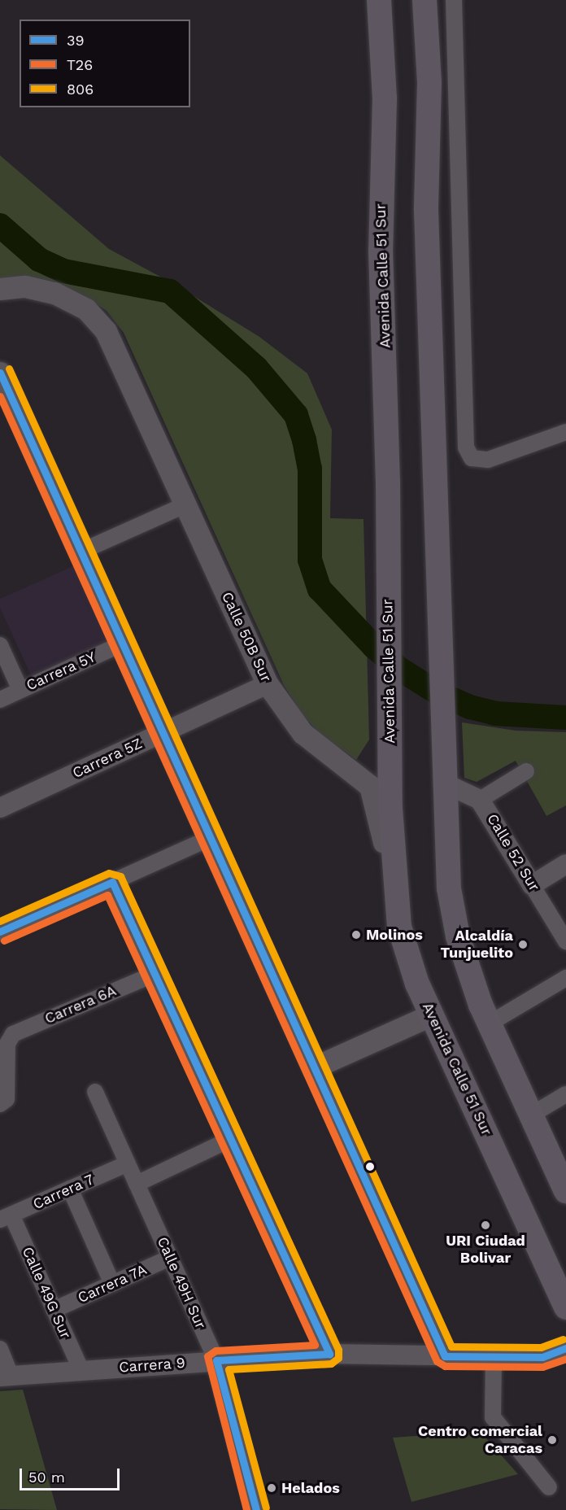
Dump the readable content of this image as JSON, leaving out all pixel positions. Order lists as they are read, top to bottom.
{
  "streets": {
    "main road": ["Avenida Calle 51 Sur", "Calle 50B Sur"],
    "street": [
      "Carrera 5Y",
      "Carrera 5Z",
      "Calle 52 Sur",
      "Carrera 6A",
      "Carrera 7",
      "Calle 49H Sur",
      "Carrera 7A",
      "Calle 49G Sur",
      "Carrera 9"
    ]
  },
  "crossings": [
    ["Avenida Calle 51 Sur", "Calle 50B Sur"],
    ["Calle 50B Sur", "Carrera 5Z"],
    ["Carrera 7", "Calle 49H Sur"],
    ["Carrera 7", "Calle 49G Sur"],
    ["Calle 49H Sur", "Carrera 7A"],
    ["Calle 49H Sur", "Carrera 9"],
    ["Carrera 7A", "Calle 49G Sur"],
    ["Calle 49G Sur", "Carrera 9"]
  ],
  "places": [
    "Molinos",
    "Alcaldía Tunjuelito",
    "URI Ciudad Bolivar",
    "Centro comercial Caracas",
    "Helados"
  ],
  "lines": ["transit line 806", "transit line 39", "transit line T26"],
  "legend": ["39", "T26", "806"],
  "scale_bar": "50 m"
}
